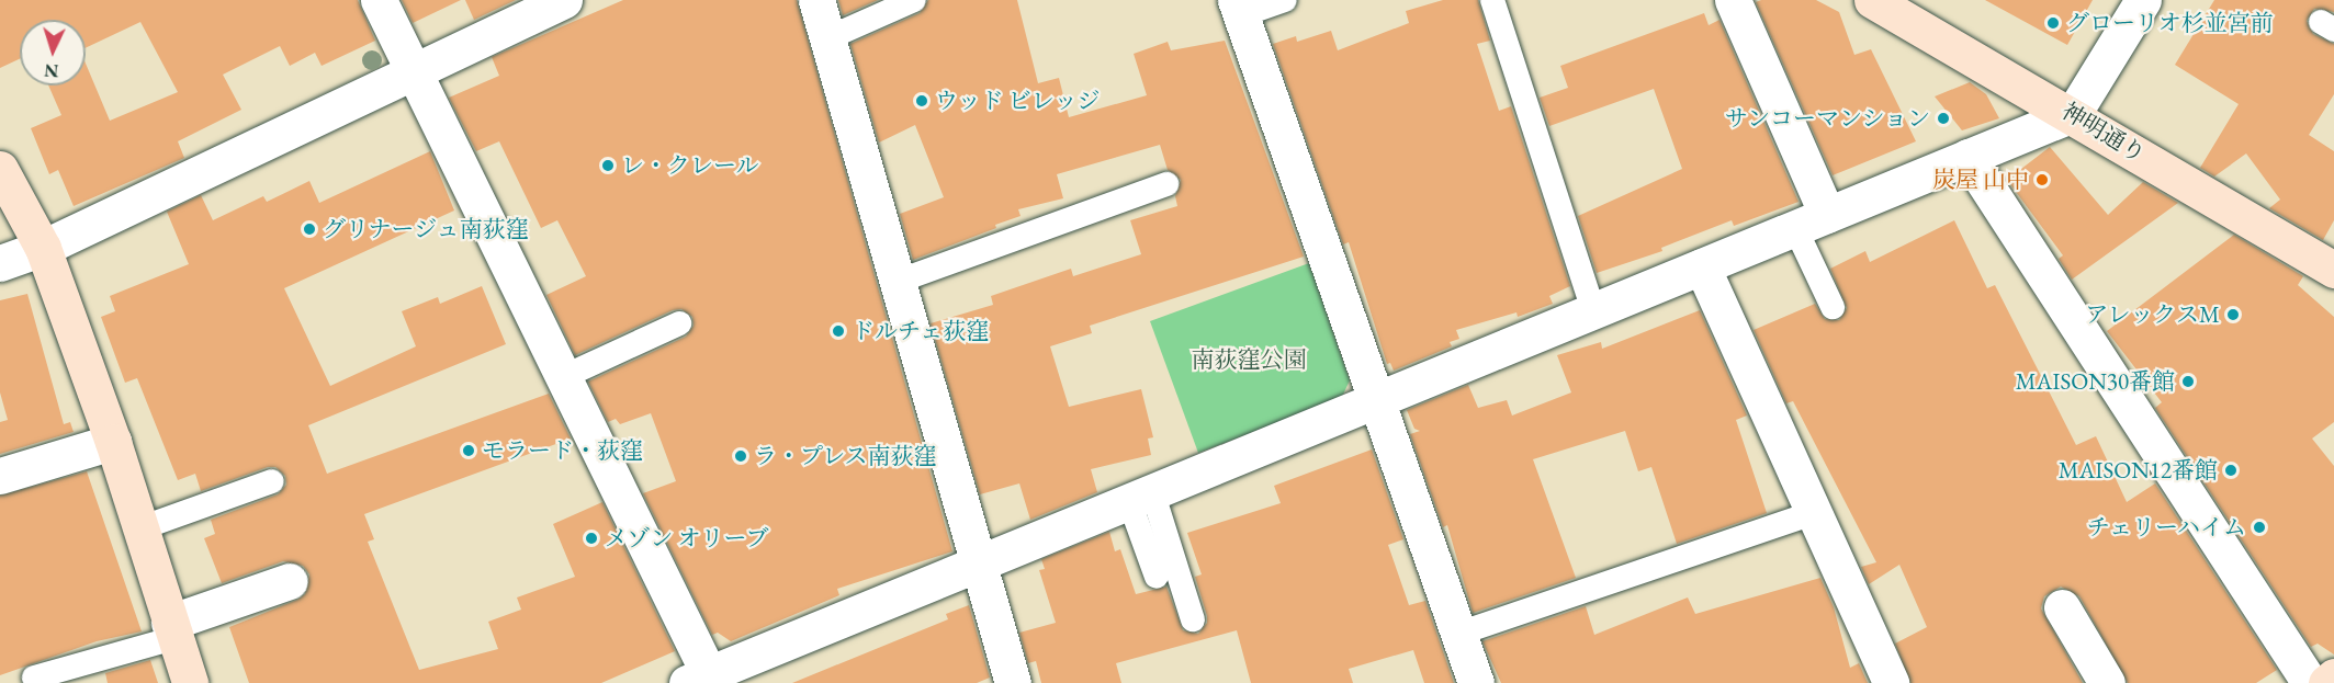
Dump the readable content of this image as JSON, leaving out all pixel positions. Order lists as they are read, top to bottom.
{
  "streets": {
    "street": ["神明通り"]
  },
  "parks": ["南荻窪公園"],
  "places": [
    "グローリオ杉並宮前",
    "ウッド ビレッジ",
    "サンコーマンション",
    "レ・クレール",
    "炭屋 山中",
    "グリナージュ南荻窪",
    "アレックスM",
    "ドルチェ荻窪",
    "MAISON30番館",
    "モラード・荻窪",
    "ラ・プレス南荻窪",
    "MAISON12番館",
    "チェリーハイム",
    "メゾン オリーブ"
  ],
  "north": "bottom"
}
